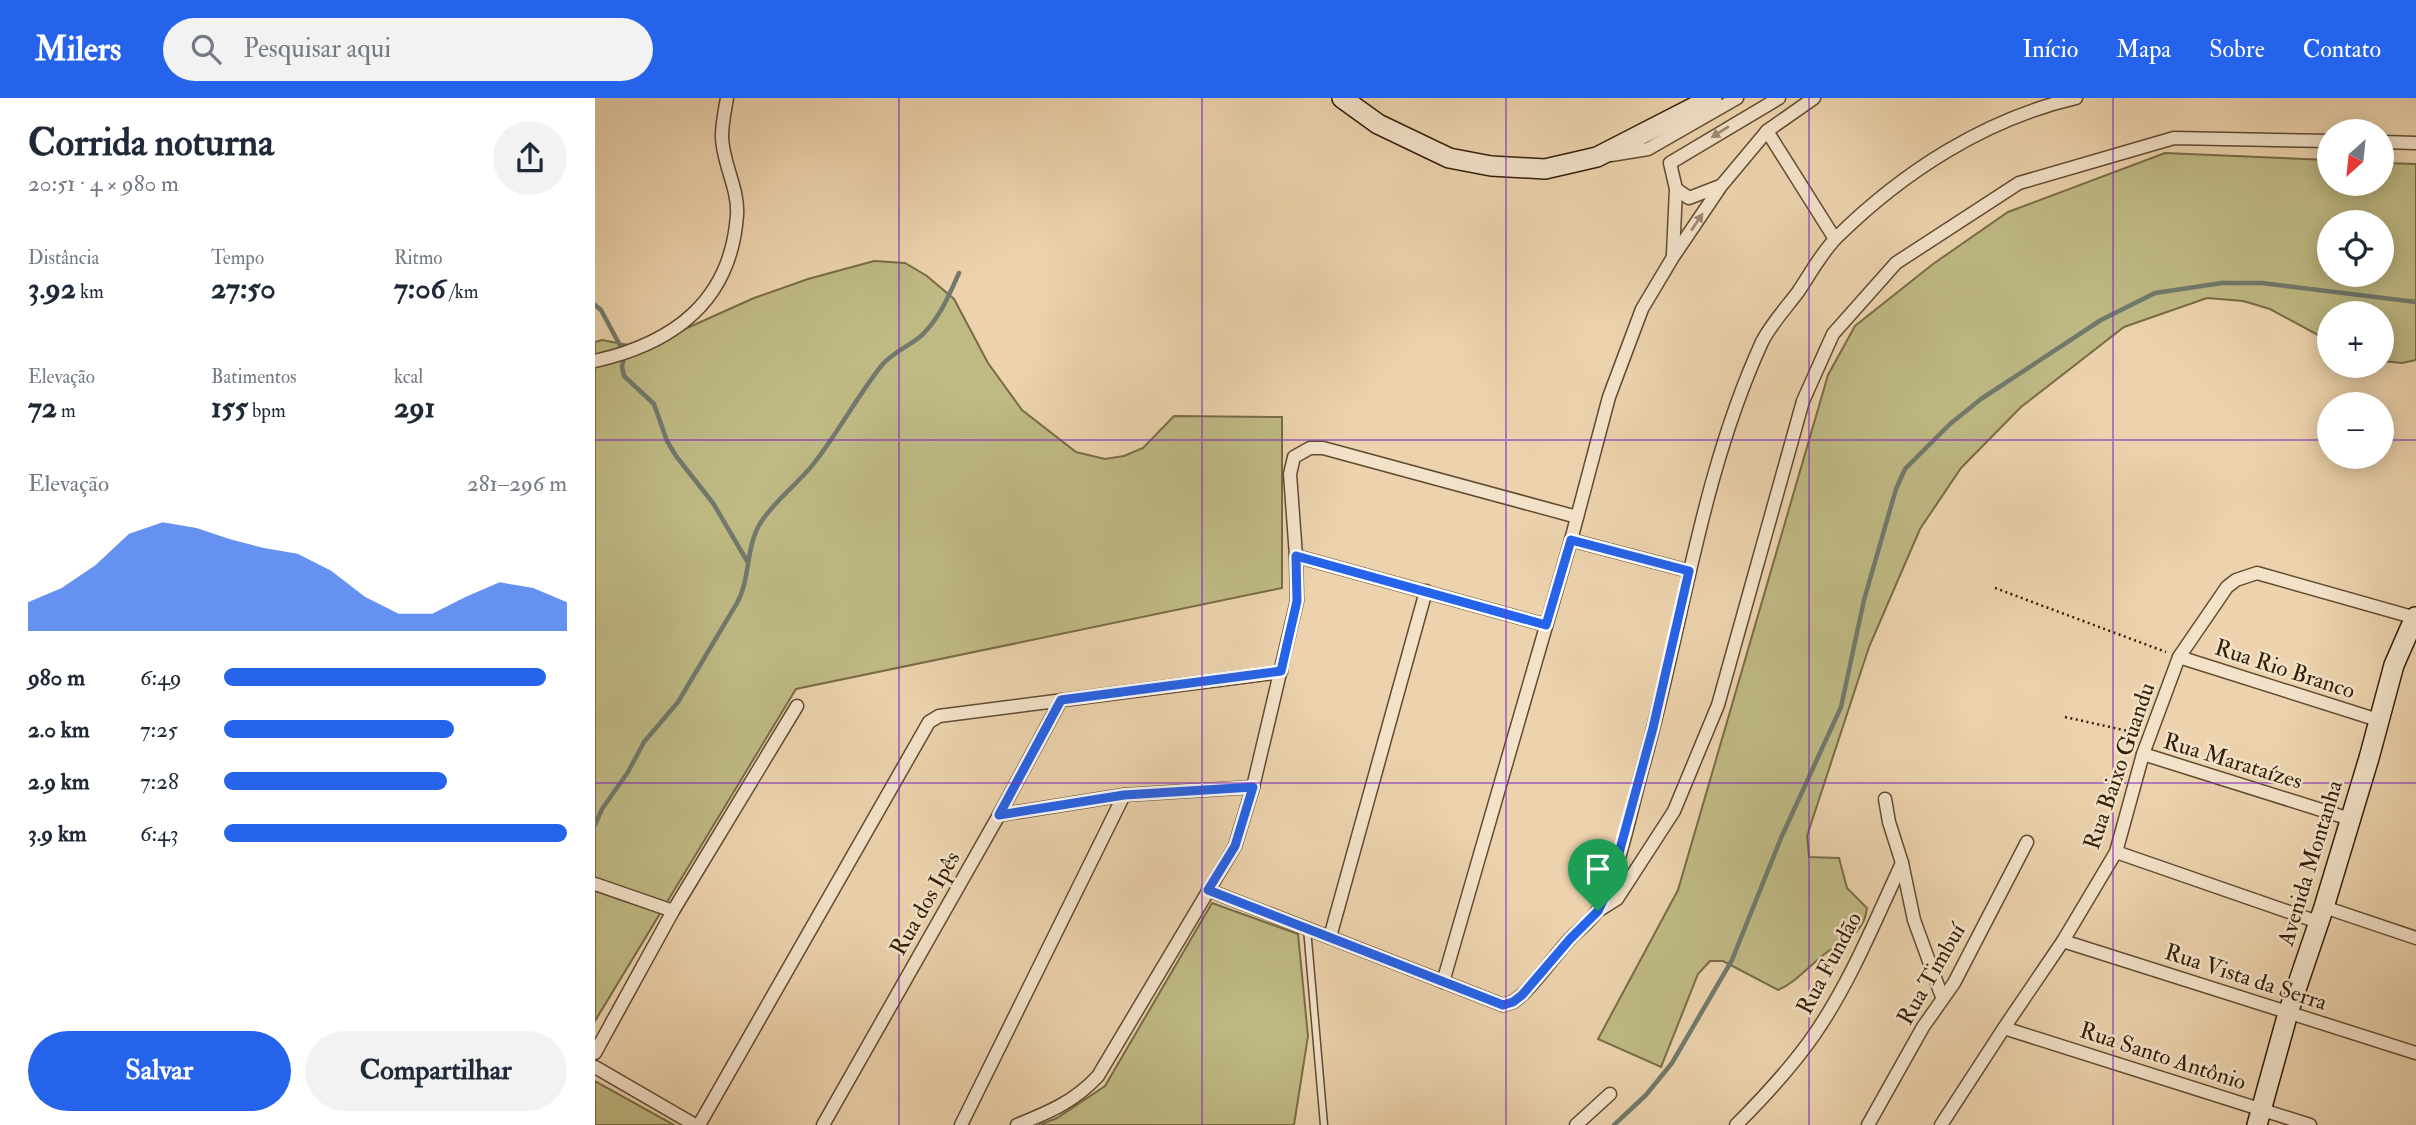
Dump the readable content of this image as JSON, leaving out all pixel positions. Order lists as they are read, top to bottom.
{
  "streets": {
    "street": [
      "Rua Rio Branco",
      "Rua Marataízes",
      "Rua Baixo Guandu",
      "Avenida Montanha",
      "Rua dos Ipês",
      "Rua Fundão",
      "Rua Timbuí",
      "Rua Vista da Serra",
      "Rua Santo Antônio"
    ]
  },
  "crossings": [
    ["Rua Rio Branco", "Rua Baixo Guandu"],
    ["Rua Rio Branco", "Avenida Montanha"],
    ["Rua Marataízes", "Rua Baixo Guandu"],
    ["Rua Marataízes", "Avenida Montanha"],
    ["Rua Baixo Guandu", "Avenida Montanha"],
    ["Rua Baixo Guandu", "Rua Vista da Serra"],
    ["Rua Baixo Guandu", "Rua Santo Antônio"],
    ["Avenida Montanha", "Rua Vista da Serra"],
    ["Avenida Montanha", "Rua Santo Antônio"]
  ],
  "north": "bottom left",
  "page": {
    "header": "Milers",
    "search": "Pesquisar aqui",
    "nav": [
      "Início",
      "Mapa",
      "Sobre",
      "Contato"
    ],
    "heading": ["Corrida noturna", "20:51 · 4 × 980 m"],
    "map_buttons": ["+", "−"],
    "stats": [
      ["Distância", "3.92 km"],
      ["Tempo", "27:50"],
      ["Ritmo", "7:06 /km"],
      ["Elevação", "72 m"],
      ["Batimentos", "155 bpm"],
      ["kcal", "291"]
    ],
    "chart": ["Elevação", "281–296 m"],
    "list": [
      {
        "name": "980 m",
        "note": "6:49"
      },
      {
        "name": "2.0 km",
        "note": "7:25"
      },
      {
        "name": "2.9 km",
        "note": "7:28"
      },
      {
        "name": "3.9 km",
        "note": "6:43"
      }
    ],
    "buttons": ["Salvar", "Compartilhar"]
  }
}
